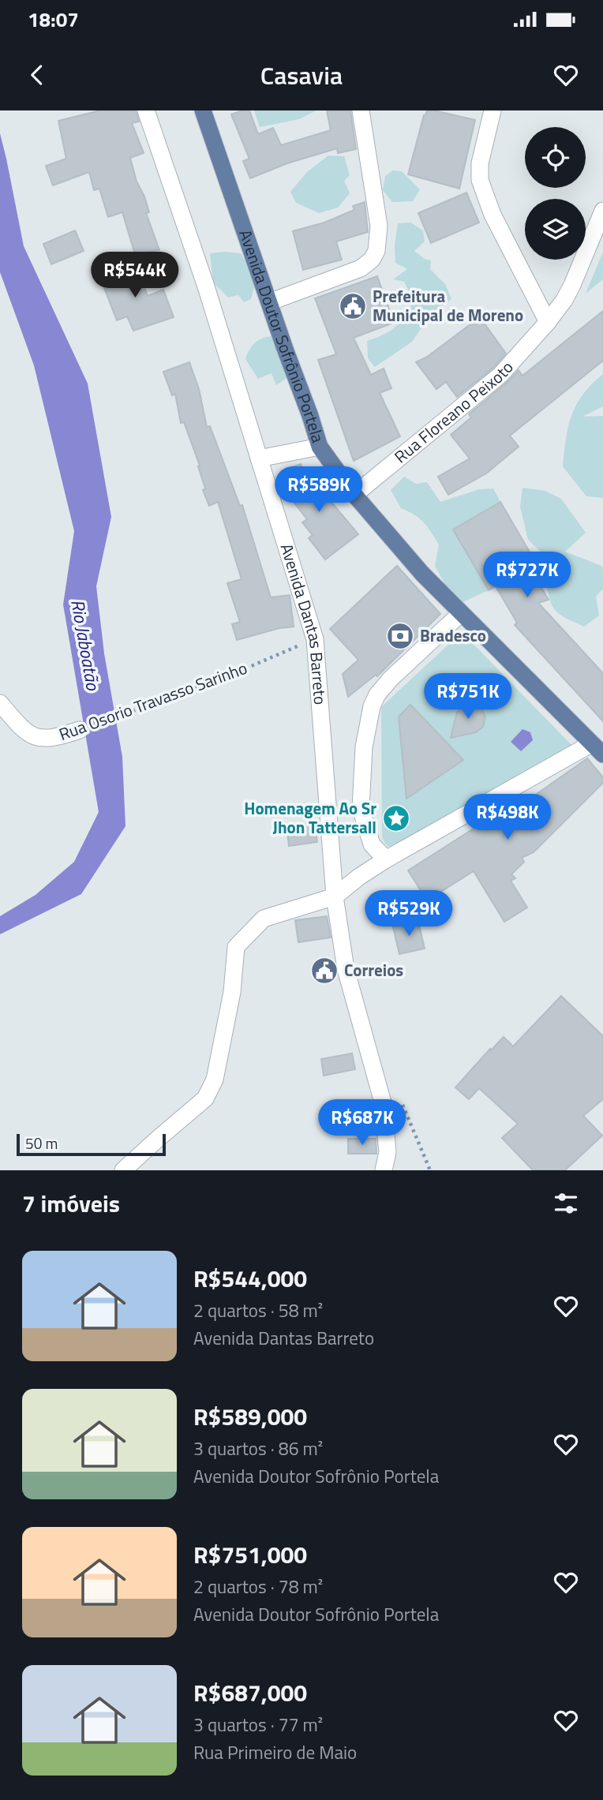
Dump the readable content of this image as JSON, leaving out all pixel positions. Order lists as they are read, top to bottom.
{
  "streets": {
    "main road": ["Avenida Doutor Sofrônio Portela"],
    "street": ["Rua Floreano Peixoto", "Avenida Dantas Barreto", "Rua Osorio Travasso Sarinho"]
  },
  "crossings": [
    ["Avenida Doutor Sofrônio Portela", "Rua Floreano Peixoto"],
    ["Avenida Dantas Barreto", "Rua Osorio Travasso Sarinho"]
  ],
  "water": ["Rio Jaboatão"],
  "places": {
    "public building": ["Prefeitura Municipal de Moreno", "Correios"],
    "bank": ["Bradesco"],
    "place": ["Homenagem Ao Sr Jhon Tattersall"]
  },
  "scale_bar": "50 m",
  "page": {
    "status": "18:07",
    "header": "Casavia",
    "price": [
      "R$544K",
      "R$589K",
      "R$727K",
      "R$751K",
      "R$498K",
      "R$529K",
      "R$687K"
    ],
    "scale": "50 m",
    "heading": "7 imóveis",
    "list": [
      {
        "name": "R$544,000",
        "note": "2 quartos · 58 m² · Avenida Dantas Barreto"
      },
      {
        "name": "R$589,000",
        "note": "3 quartos · 86 m² · Avenida Doutor Sofrônio Portela"
      },
      {
        "name": "R$751,000",
        "note": "2 quartos · 78 m² · Avenida Doutor Sofrônio Portela"
      },
      {
        "name": "R$687,000",
        "note": "3 quartos · 77 m² · Rua Primeiro de Maio"
      }
    ]
  }
}
